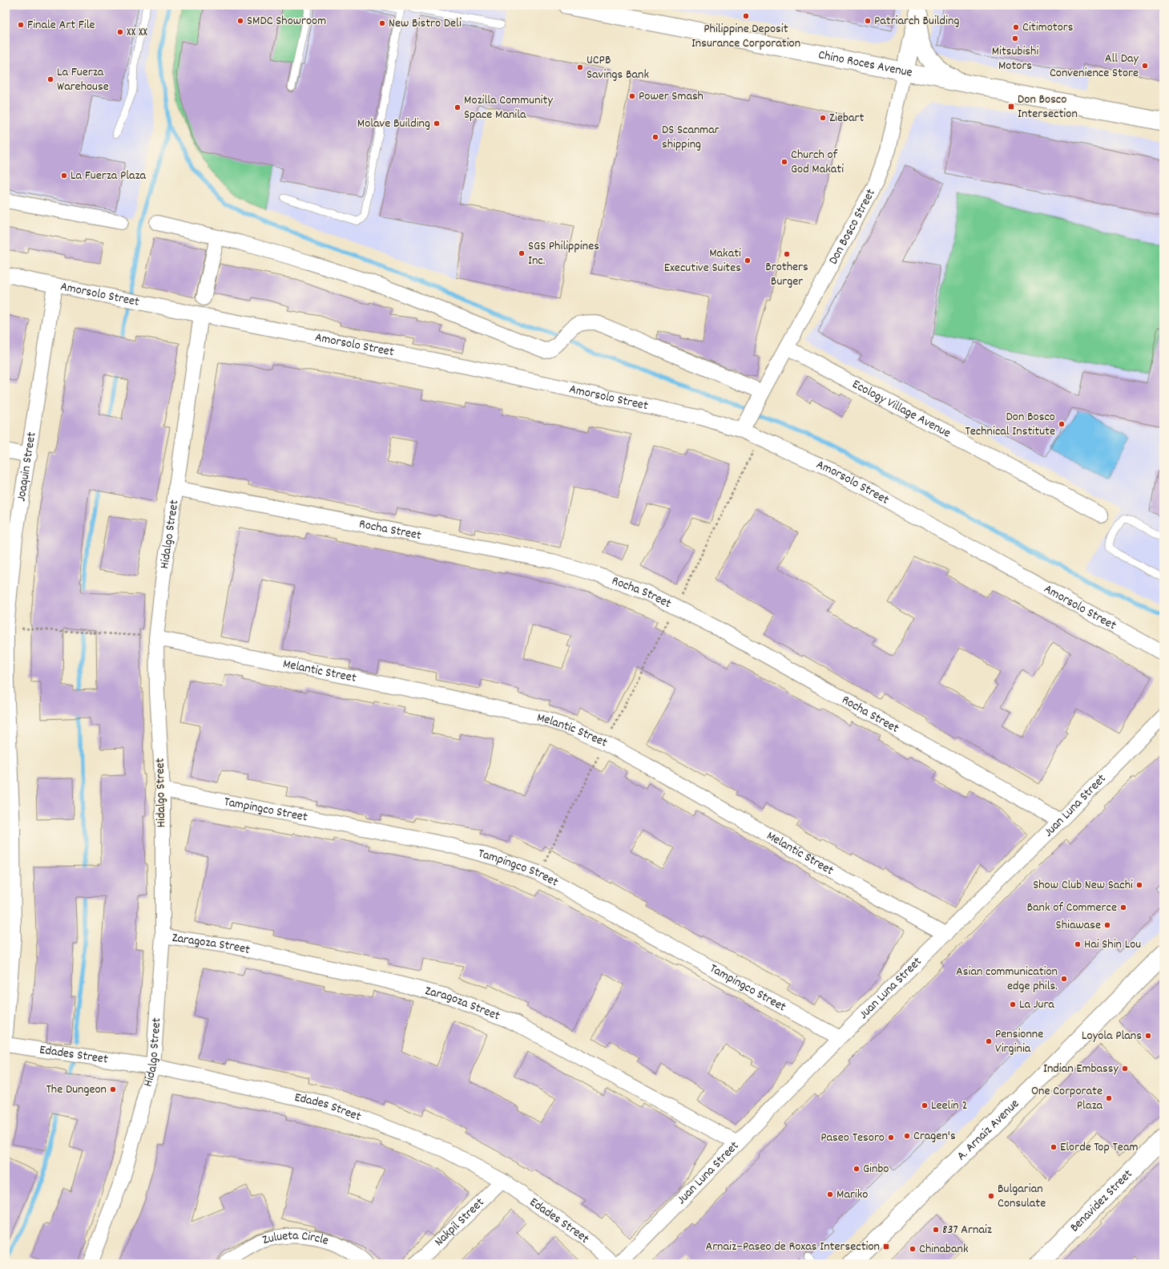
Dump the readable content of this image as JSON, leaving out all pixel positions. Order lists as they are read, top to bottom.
{
  "streets": {
    "main road": [
      "Chino Roces Avenue",
      "Don Bosco Street",
      "A. Arnaiz Avenue",
      "Benavidez Street"
    ],
    "street": [
      "Amorsolo Street",
      "Ecology Village Avenue",
      "Joaquin Street",
      "Rocha Street",
      "Hidalgo Street",
      "Melantic Street",
      "Juan Luna Street",
      "Tampingco Street",
      "Zaragoza Street",
      "Edades Street",
      "Nakpil Street",
      "Zulueta Circle"
    ]
  },
  "crossings": [
    ["Chino Roces Avenue", "Don Bosco Street"],
    ["Don Bosco Street", "Amorsolo Street"],
    ["Don Bosco Street", "Ecology Village Avenue"],
    ["Amorsolo Street", "Joaquin Street"],
    ["Amorsolo Street", "Hidalgo Street"],
    ["Rocha Street", "Hidalgo Street"],
    ["Rocha Street", "Juan Luna Street"],
    ["Hidalgo Street", "Melantic Street"],
    ["Hidalgo Street", "Tampingco Street"],
    ["Hidalgo Street", "Zaragoza Street"],
    ["Hidalgo Street", "Edades Street"],
    ["Melantic Street", "Juan Luna Street"],
    ["Juan Luna Street", "Tampingco Street"],
    ["Juan Luna Street", "Zaragoza Street"],
    ["Edades Street", "Nakpil Street"]
  ],
  "places": {
    "other": [
      "Philippine Deposit Insurance Corporation",
      "SMDC Showroom",
      "Patriarch Building",
      "New Bistro Deli",
      "Finale Art File",
      "Citimotors",
      "XX XX",
      "Mitsubishi Motors",
      "All Day Convenience Store",
      "UCPB Savings Bank",
      "La Fuerza Warehouse",
      "Power Smash",
      "Mozilla Community Space Manila",
      "Ziebart",
      "Molave Building",
      "DS Scanmar shipping",
      "Church of God Makati",
      "La Fuerza Plaza",
      "SGS Philippines Inc.",
      "Brothers Burger",
      "Makati Executive Suites",
      "Don Bosco Technical Institute",
      "Show Club New Sachi",
      "Bank of Commerce",
      "Shiawase",
      "Hai Shin Lou",
      "Asian communication edge phils.",
      "La Jura",
      "Loyola Plans",
      "Pensionne Virginia",
      "Indian Embassy",
      "The Dungeon",
      "One Corporate Plaza",
      "Leelin 2",
      "Cragen's",
      "Paseo Tesoro",
      "Elorde Top Team",
      "Ginbo",
      "Mariko",
      "Bulgarian Consulate",
      "837 Arnaiz",
      "Chinabank"
    ],
    "transit": ["Don Bosco Intersection", "Arnaiz–Paseo de Roxas Intersection"]
  }
}
